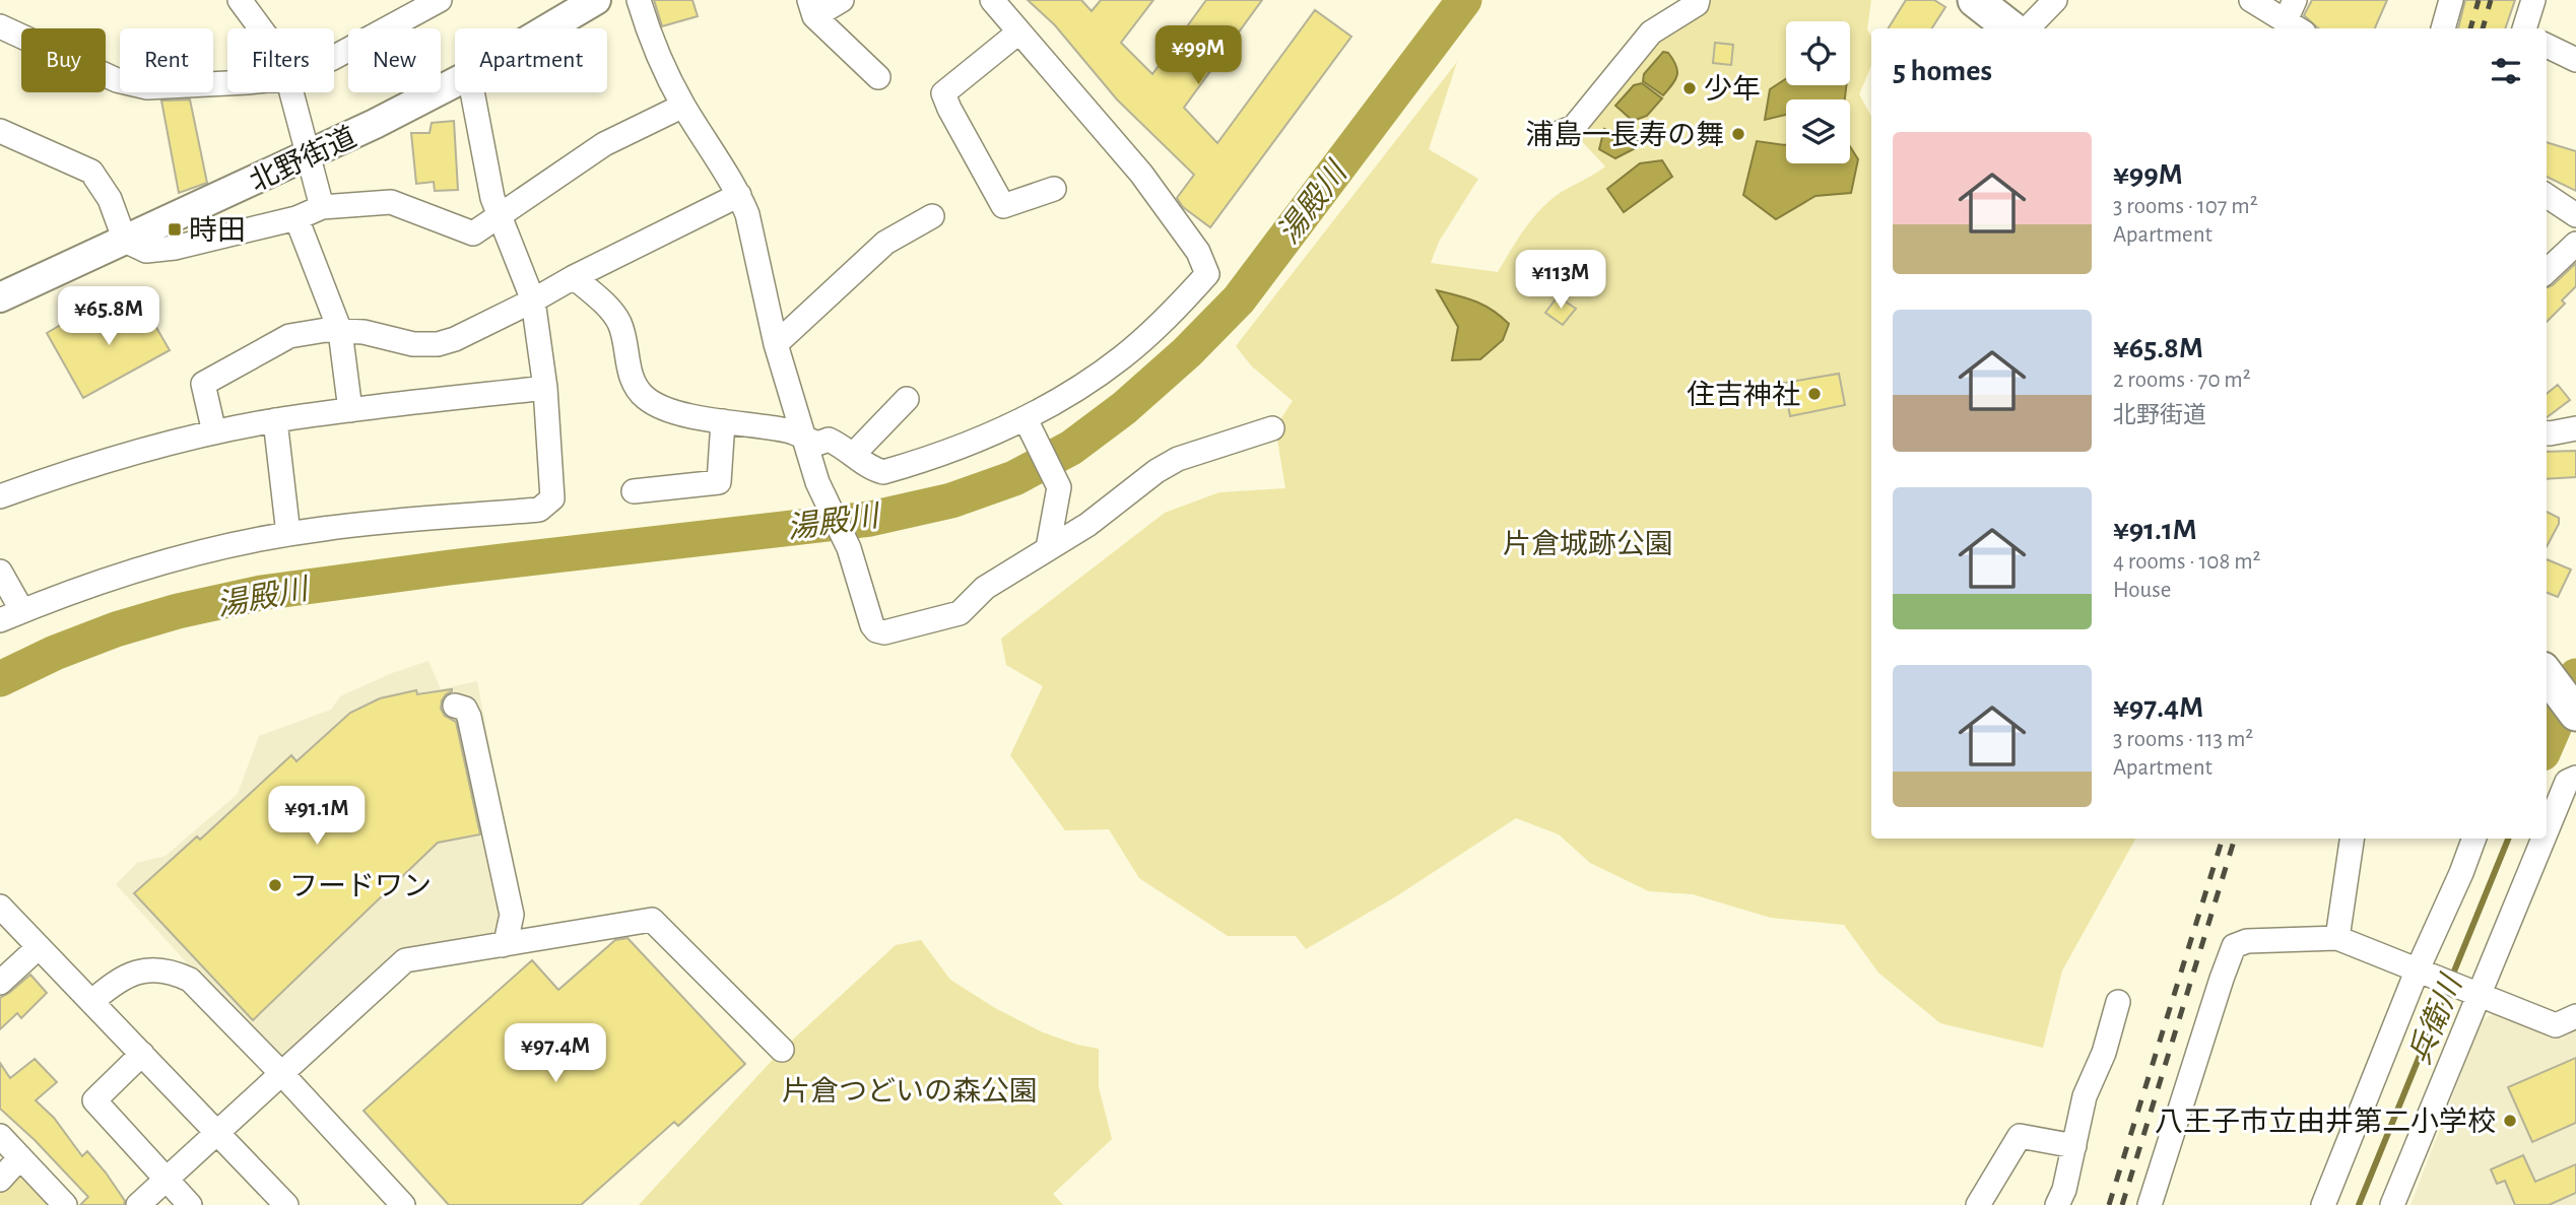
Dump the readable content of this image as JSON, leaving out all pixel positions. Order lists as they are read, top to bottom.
{
  "streets": {
    "main road": ["北野街道"]
  },
  "water": ["湯殿川", "兵衛川"],
  "parks": ["片倉城跡公園", "片倉つどいの森公園"],
  "places": {
    "other": [
      "少年",
      "浦島一長寿の舞",
      "住吉神社",
      "フードワン",
      "八王子市立由井第二小学校"
    ],
    "transit": ["時田"]
  },
  "page": {
    "price": [
      "¥99M",
      "¥113M",
      "¥65.8M",
      "¥91.1M",
      "¥97.4M"
    ],
    "chip": [
      "Buy",
      "Rent",
      "Filters",
      "New",
      "Apartment"
    ],
    "heading": "5 homes",
    "list": [
      {
        "name": "¥99M",
        "note": "3 rooms · 107 m² · Apartment"
      },
      {
        "name": "¥65.8M",
        "note": "2 rooms · 70 m² · 北野街道"
      },
      {
        "name": "¥91.1M",
        "note": "4 rooms · 108 m² · House"
      },
      {
        "name": "¥97.4M",
        "note": "3 rooms · 113 m² · Apartment"
      }
    ]
  }
}
